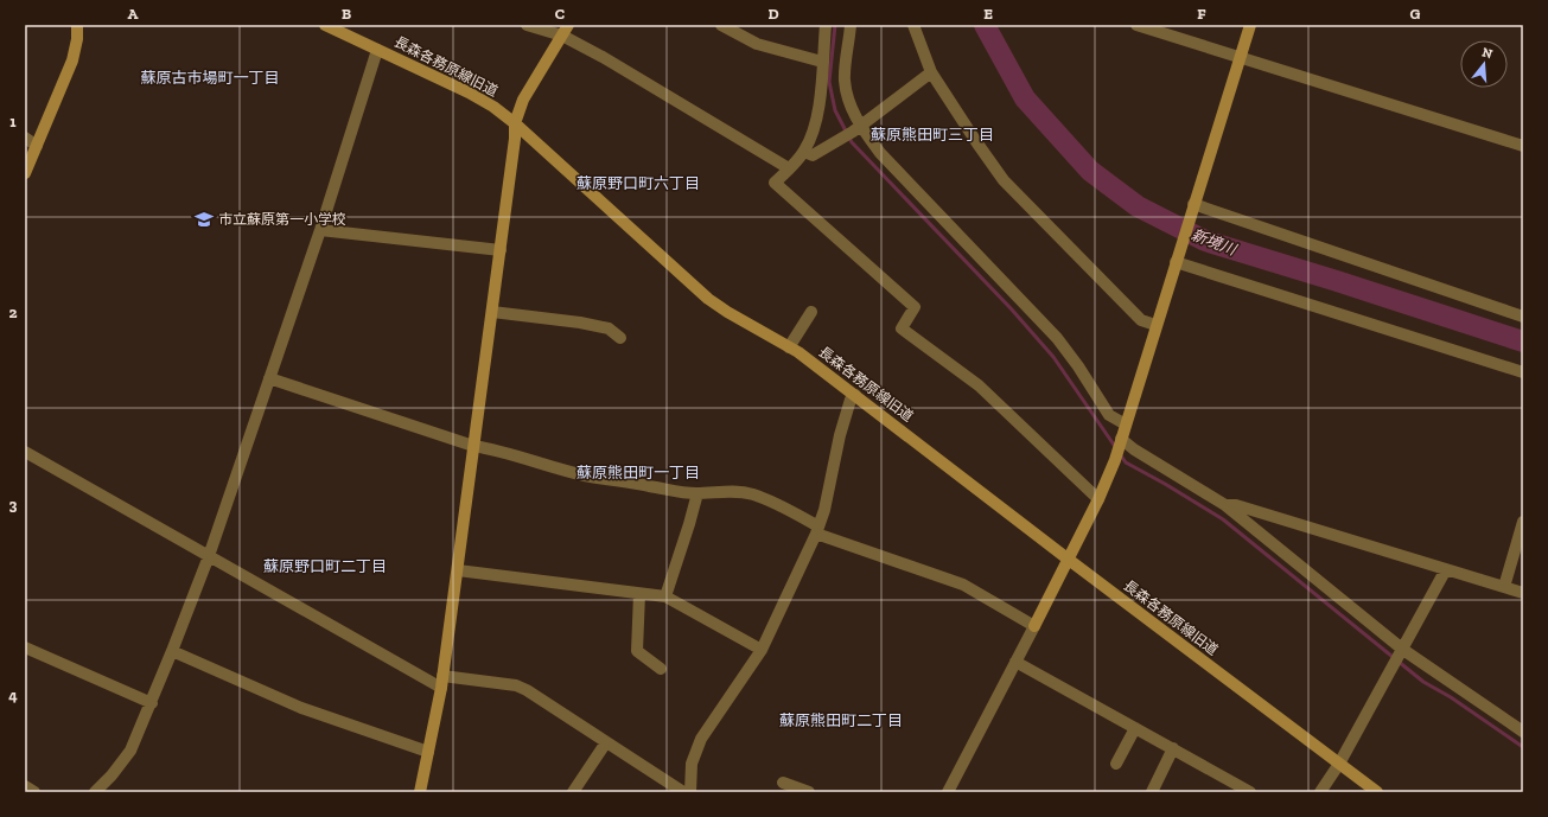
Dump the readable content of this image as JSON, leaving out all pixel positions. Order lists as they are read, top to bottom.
{
  "streets": {
    "street": ["長森各務原線旧道"]
  },
  "districts": [
    "蘇原古市場町一丁目",
    "蘇原熊田町三丁目",
    "蘇原野口町六丁目",
    "蘇原熊田町一丁目",
    "蘇原野口町二丁目",
    "蘇原熊田町二丁目"
  ],
  "water": ["新境川"],
  "places": {
    "school or university": ["市立蘇原第一小学校"]
  },
  "north": "top",
  "grid": {
    "columns": [
      "A",
      "B",
      "C",
      "D",
      "E",
      "F",
      "G"
    ],
    "rows": [
      "1",
      "2",
      "3",
      "4"
    ]
  }
}
